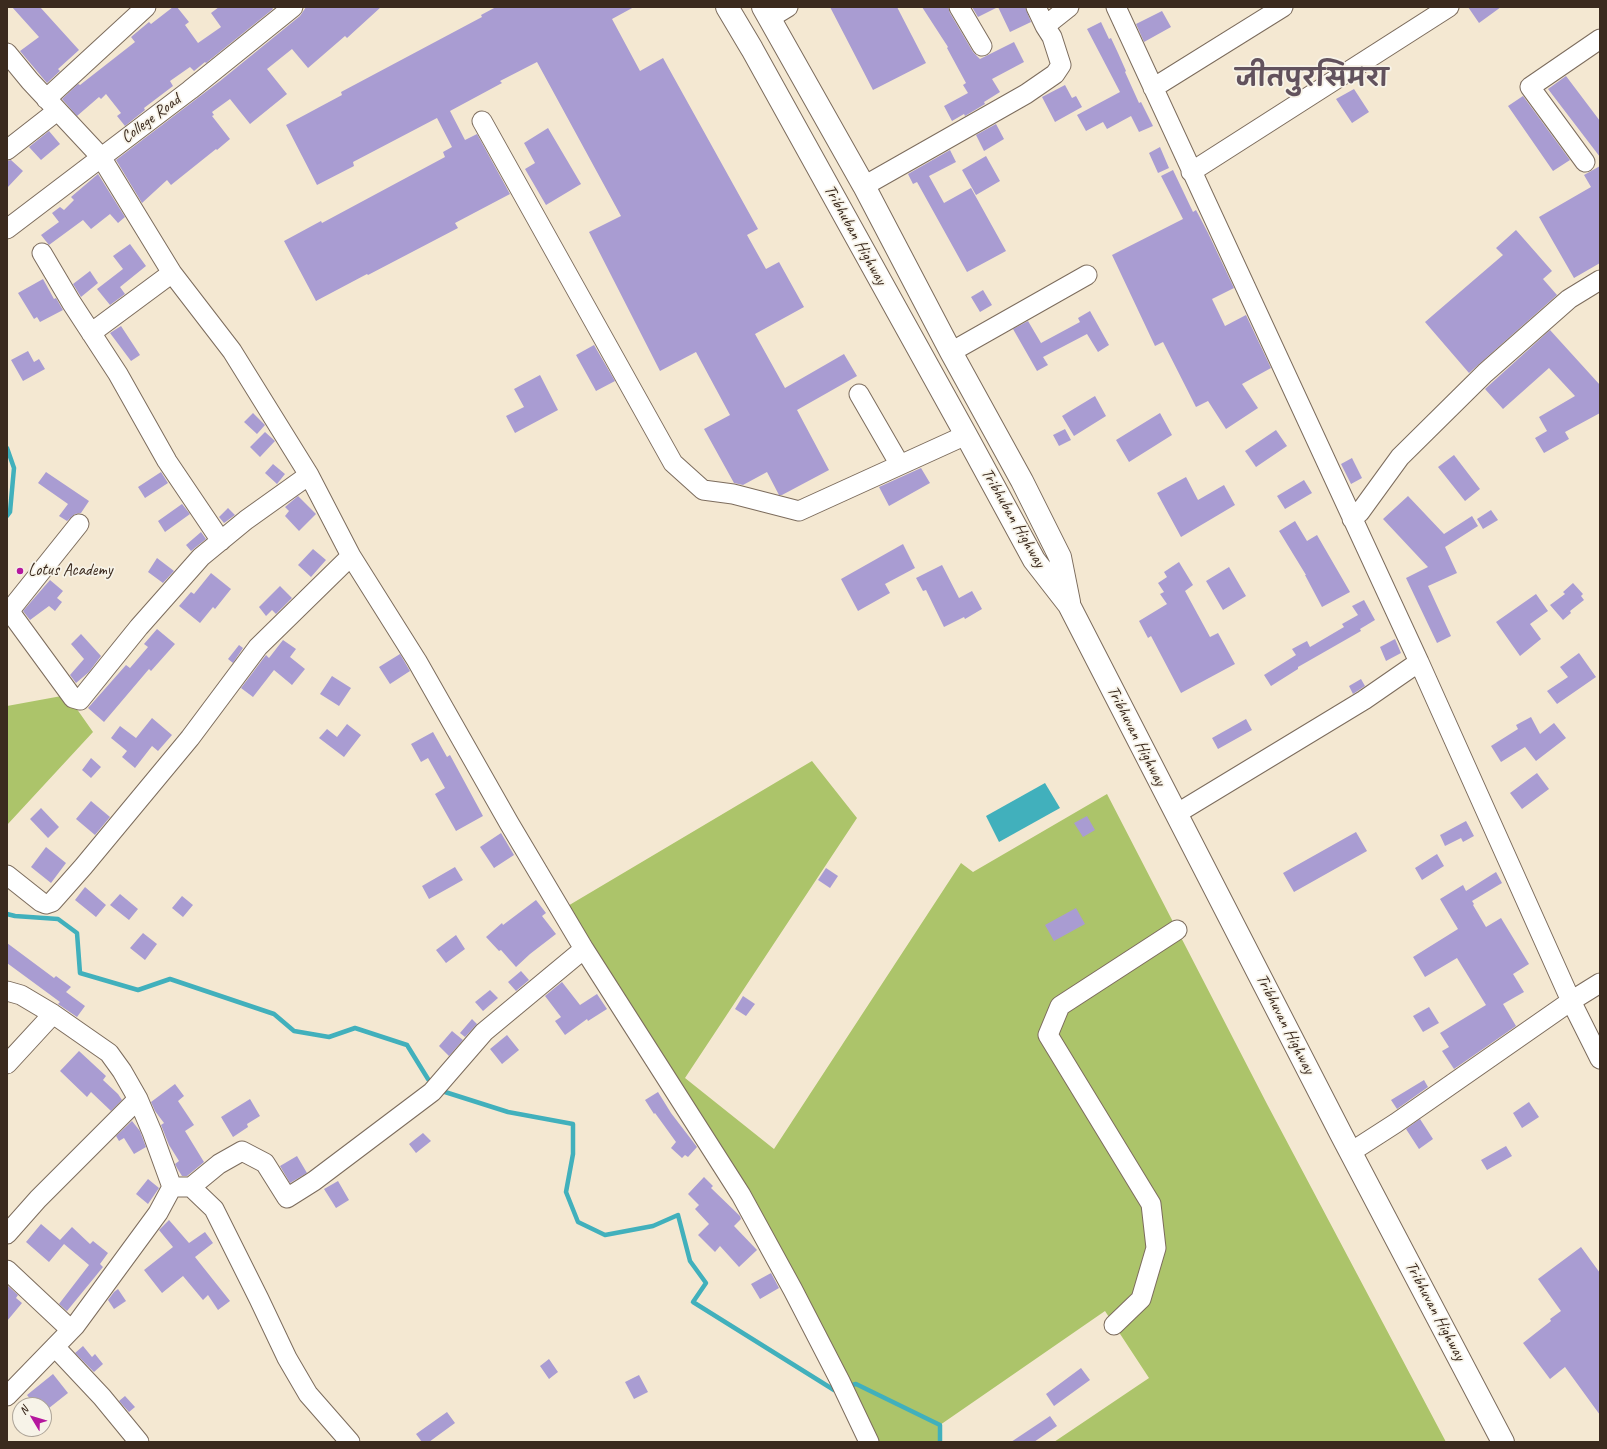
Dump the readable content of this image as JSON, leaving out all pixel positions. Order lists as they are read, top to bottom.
{
  "streets": {
    "highway": ["Tribhuban Highway", "Tribhuvan Highway"],
    "street": ["College Road"]
  },
  "crossings": [
    ["Tribhuban Highway", "Tribhuvan Highway"]
  ],
  "districts": ["जीतपुरसिमरा"],
  "places": ["Lotus Academy"],
  "north": "top left"
}
